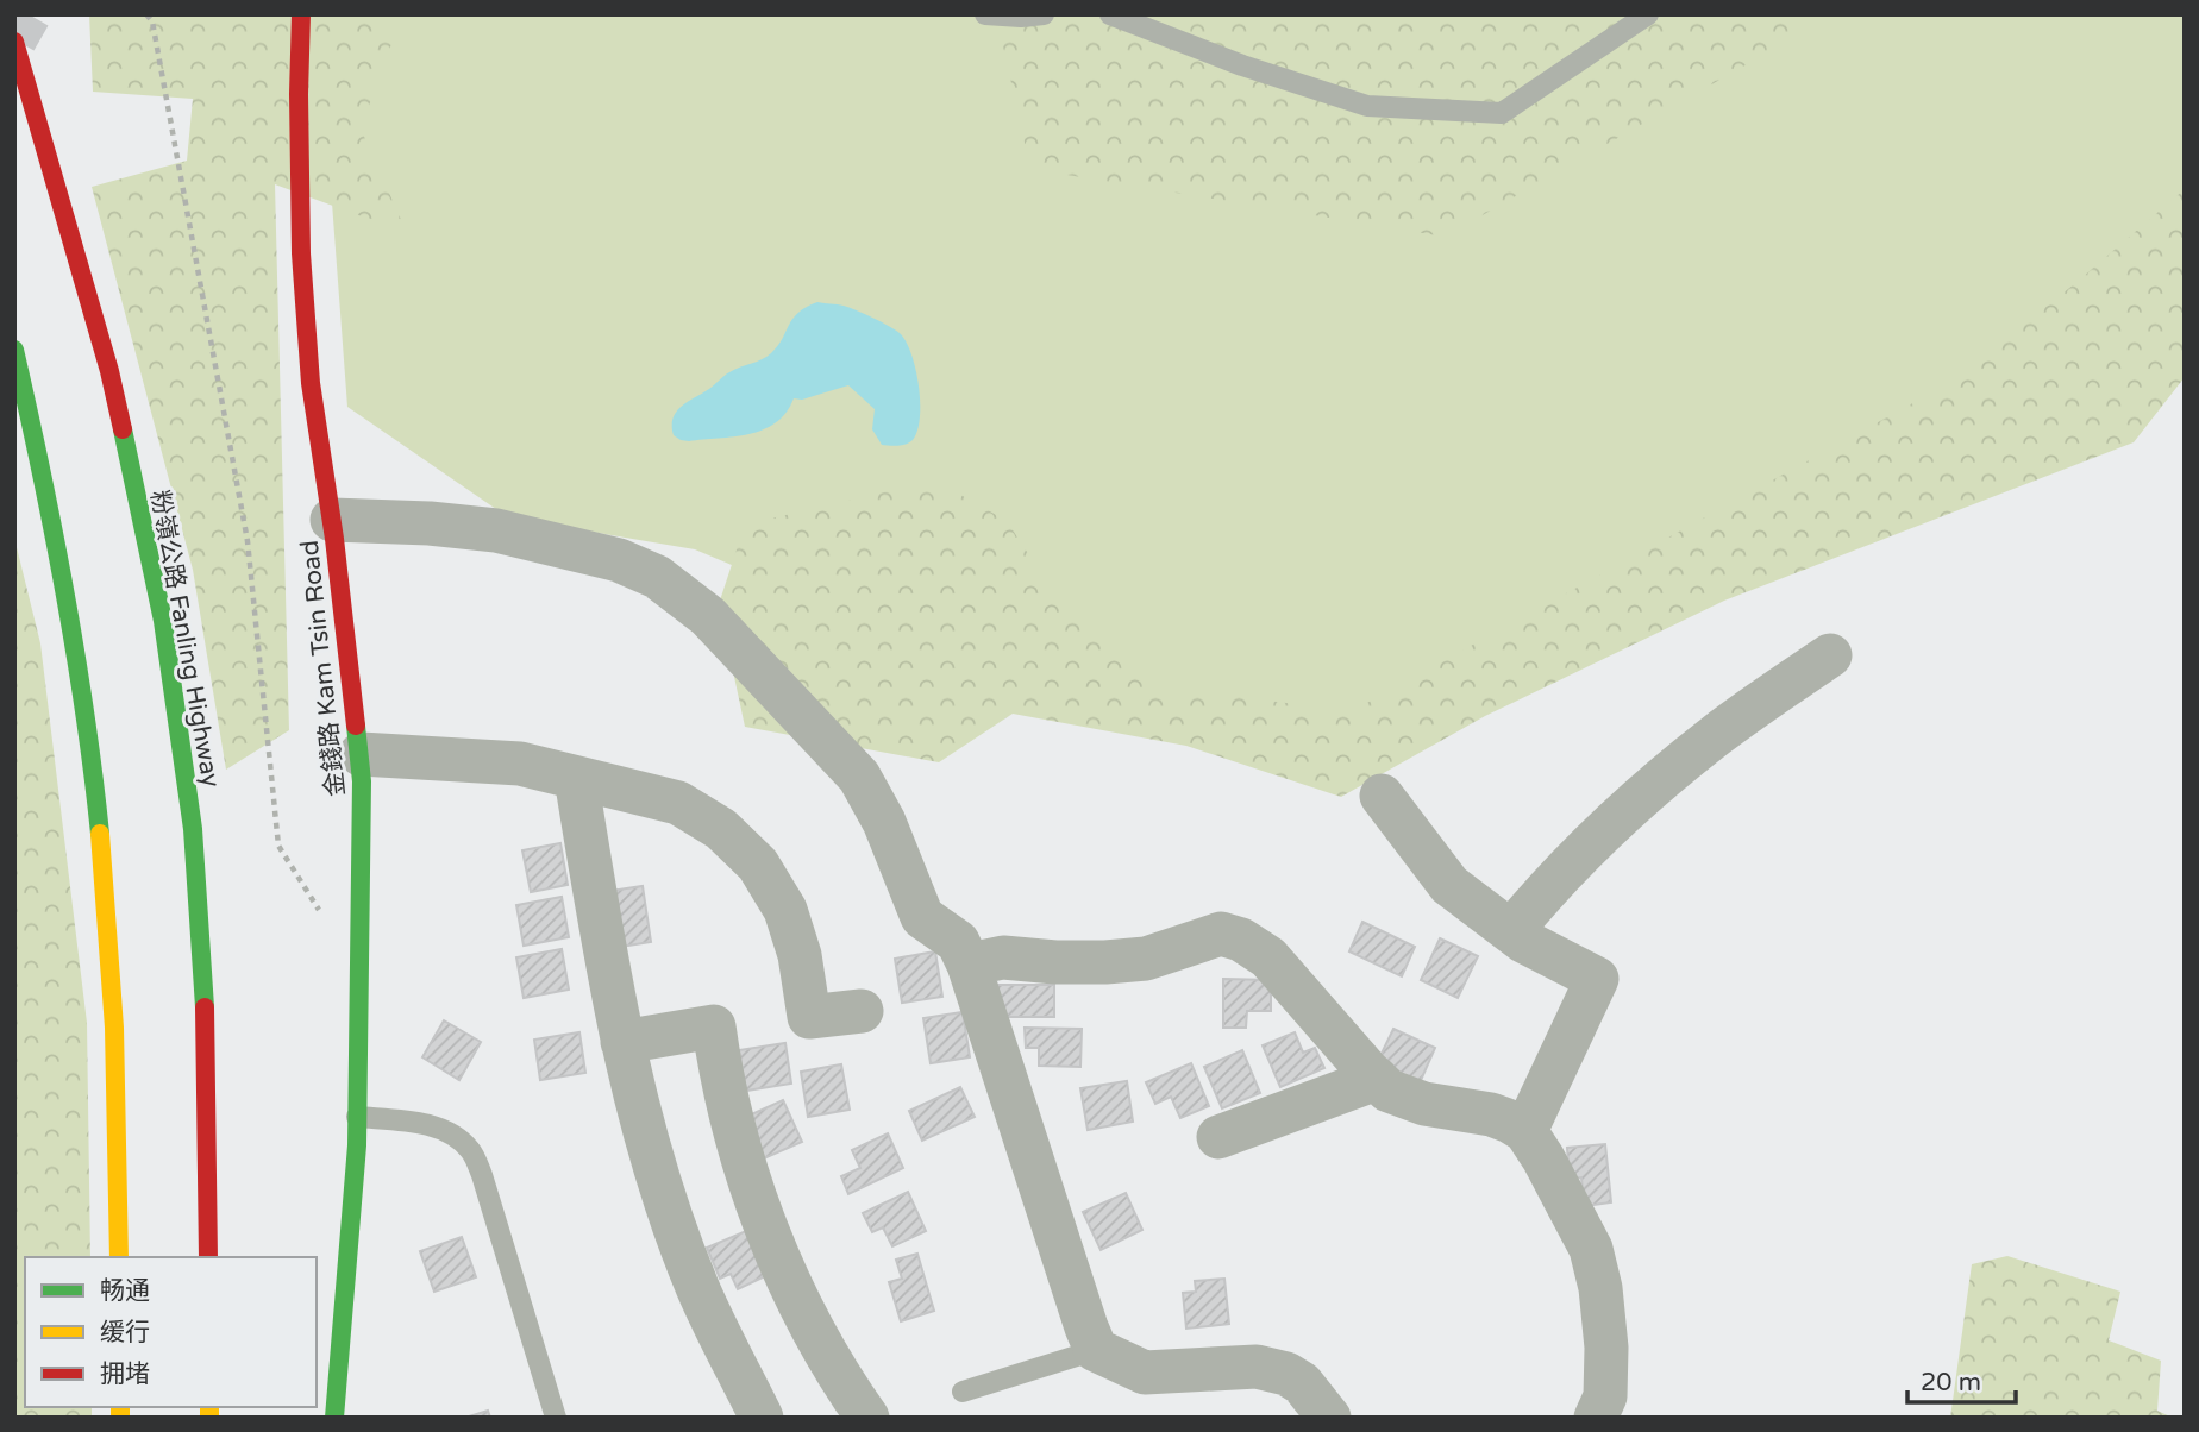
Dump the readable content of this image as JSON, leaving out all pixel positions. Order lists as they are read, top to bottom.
{
  "streets": {
    "main road": ["粉嶺公路 Fanling Highway", "金錢路 Kam Tsin Road"]
  },
  "legend": ["畅通", "缓行", "拥堵"],
  "scale_bar": "20 m"
}
